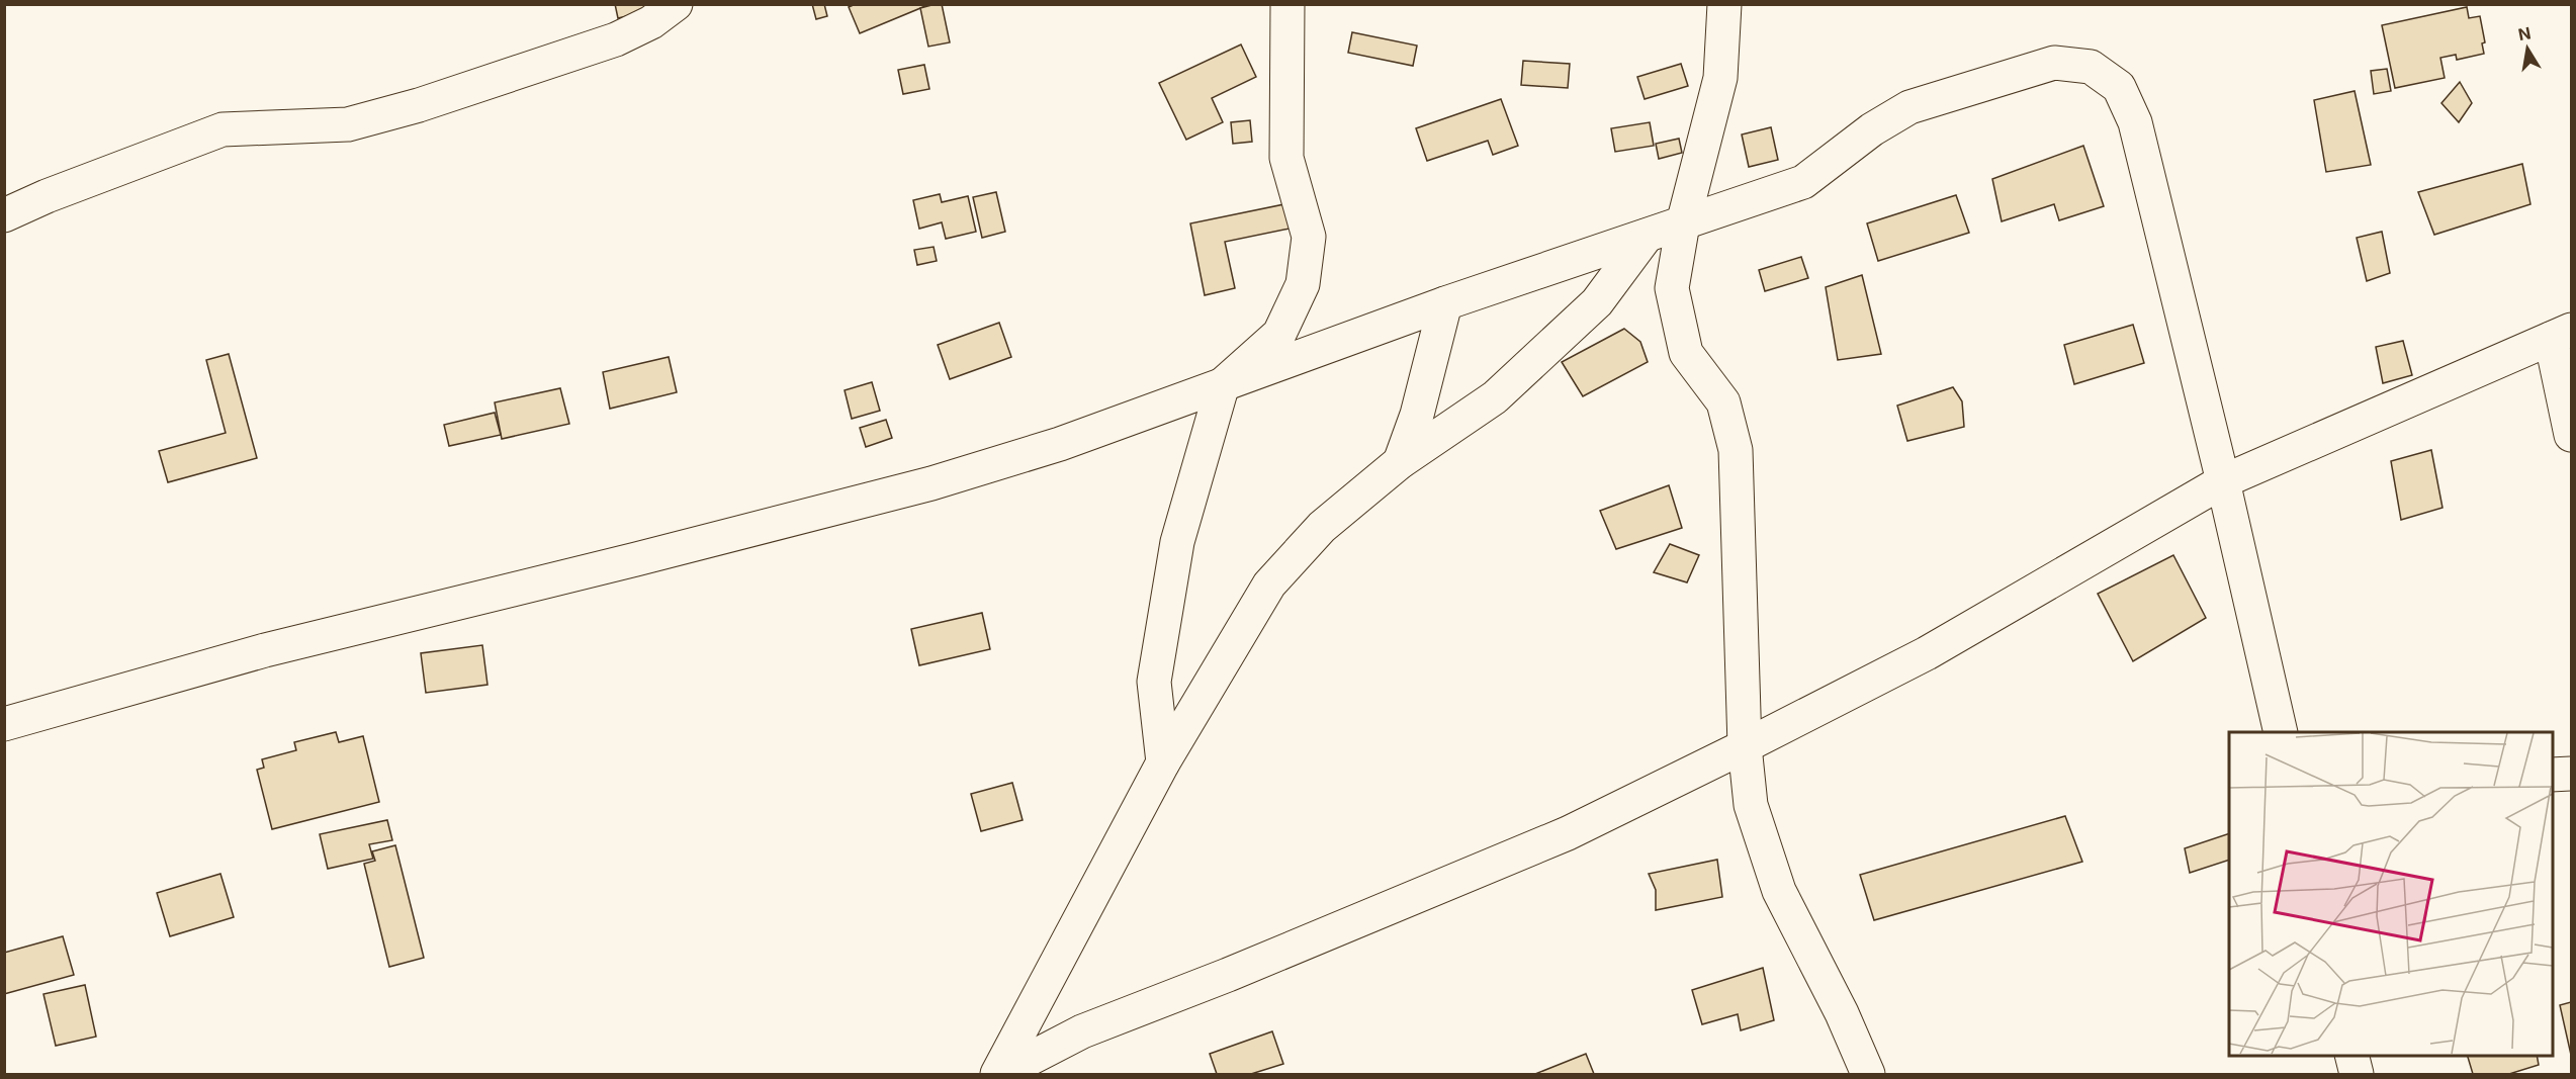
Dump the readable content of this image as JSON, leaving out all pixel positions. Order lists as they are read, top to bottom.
{
  "north": "top"
}
